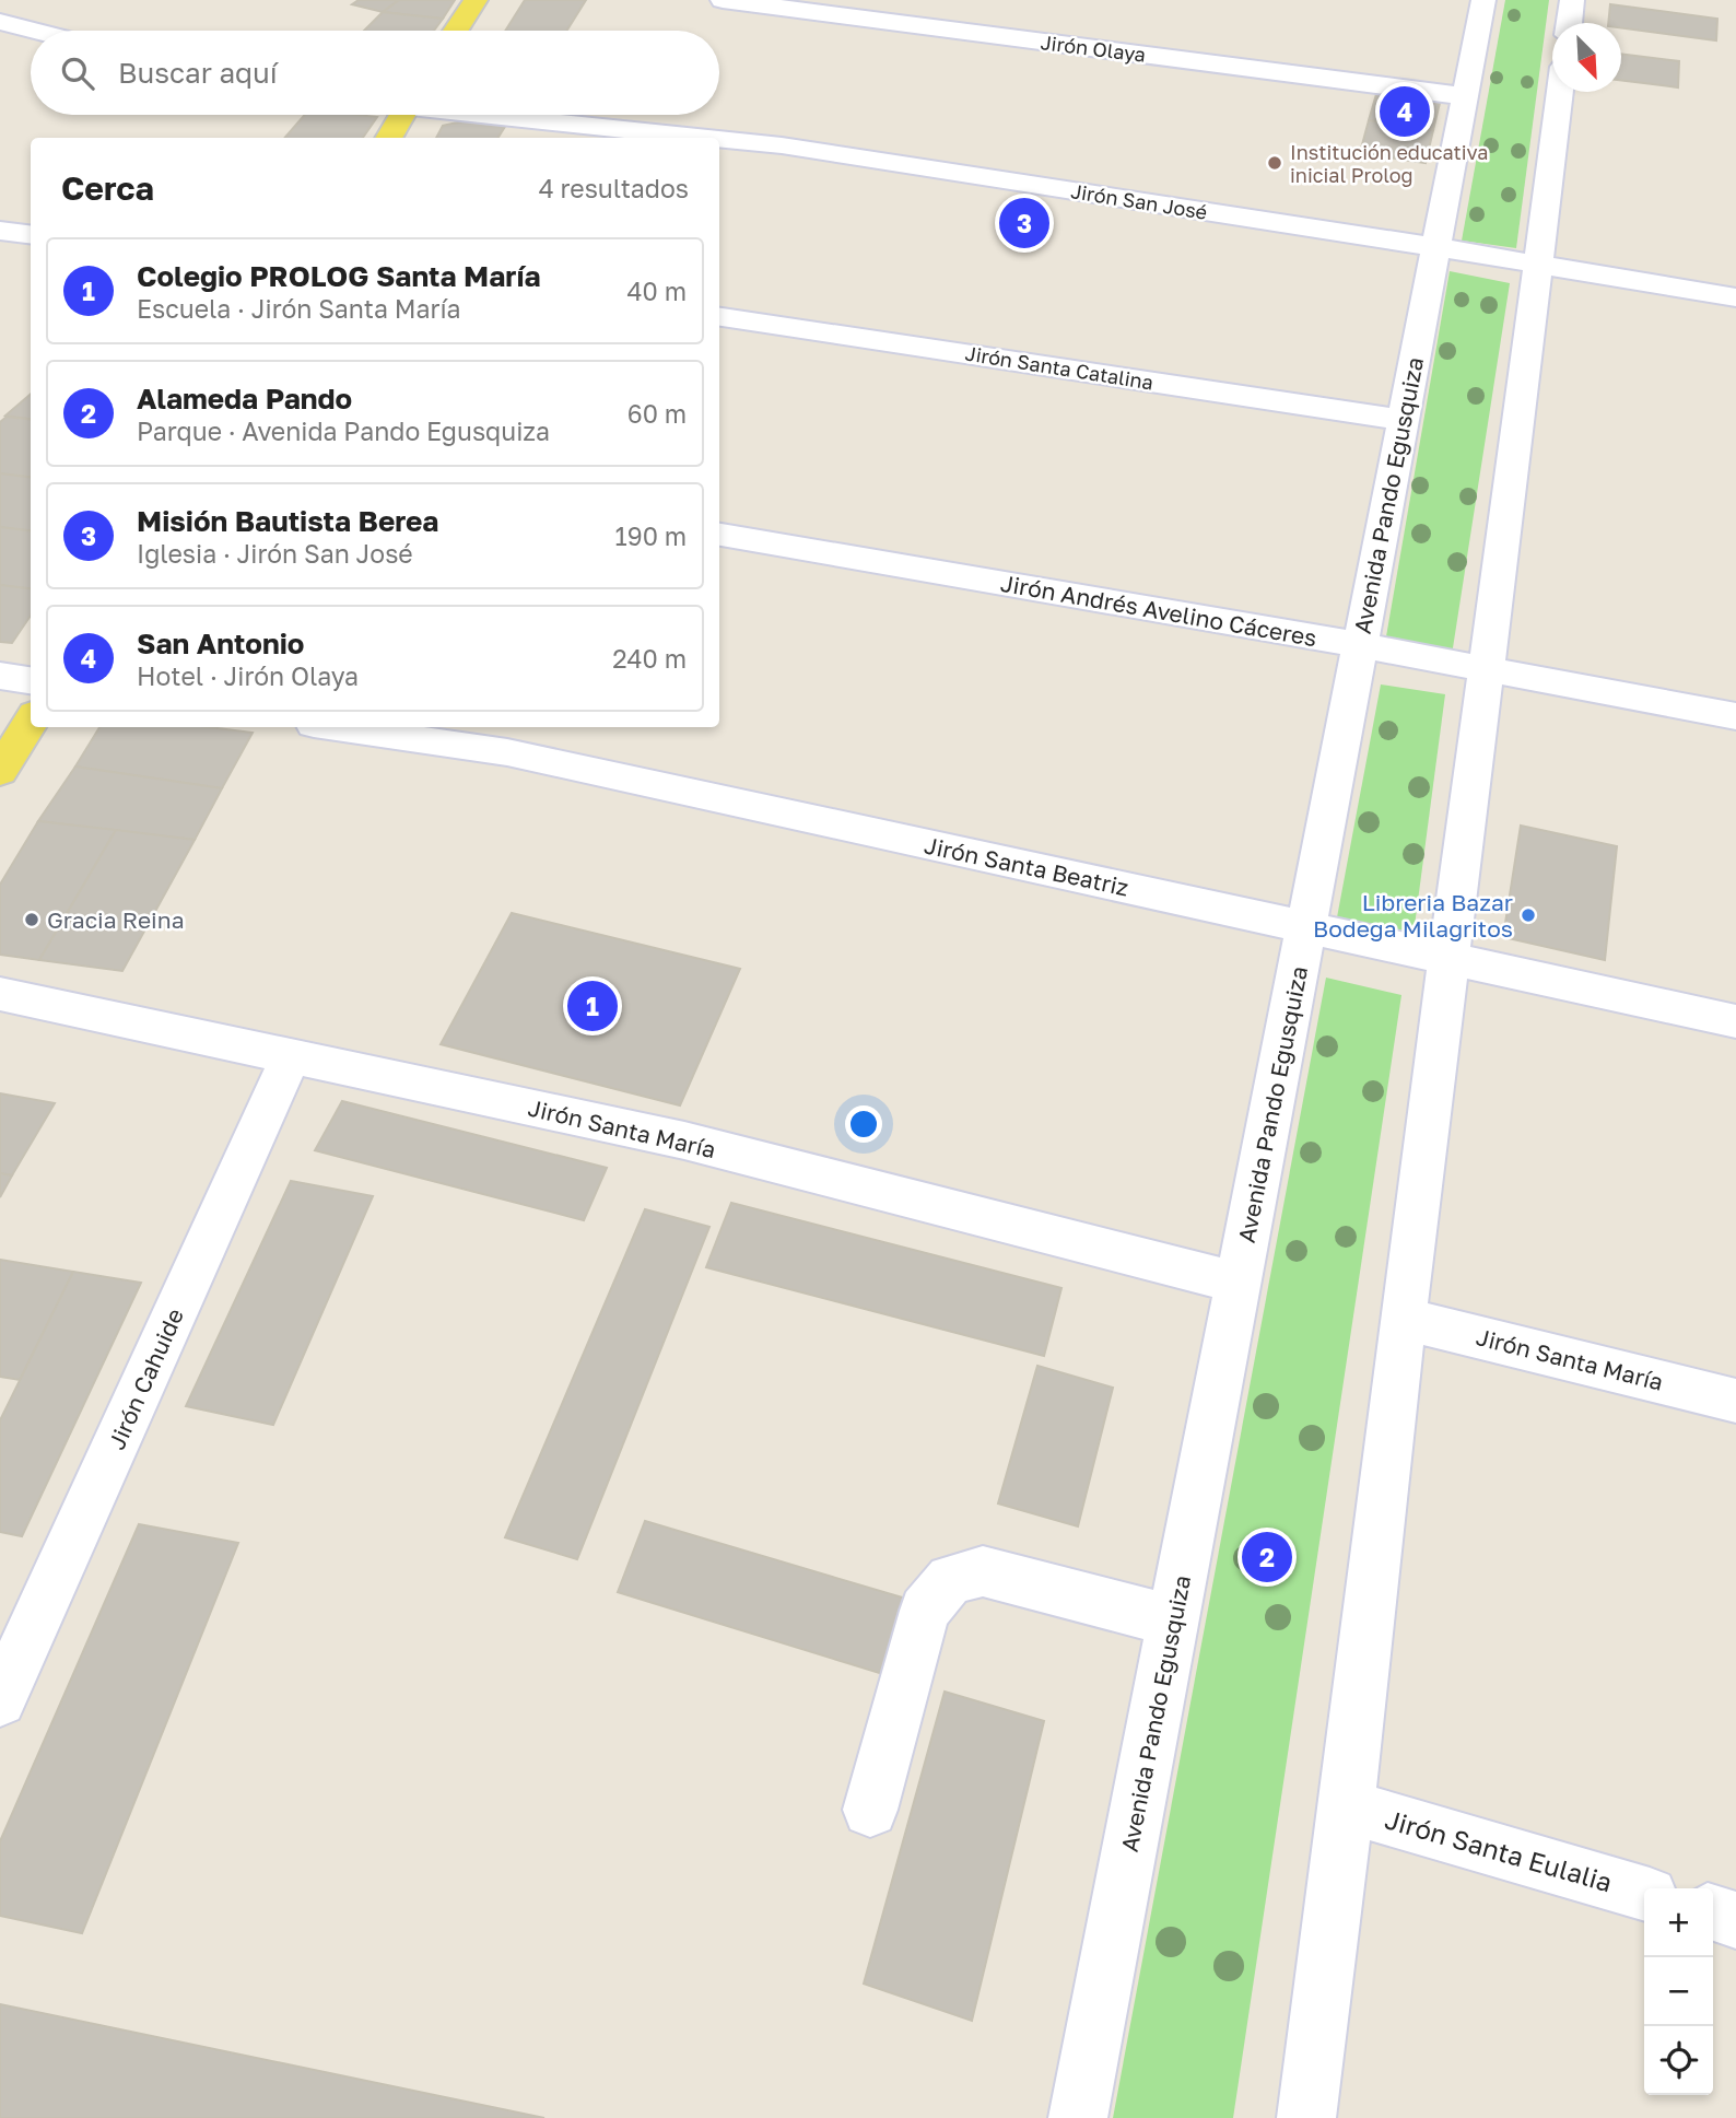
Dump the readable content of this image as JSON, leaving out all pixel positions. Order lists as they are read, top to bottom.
{
  "streets": {
    "street": [
      "Jirón Olaya",
      "Jirón San José",
      "Jirón Santa Catalina",
      "Avenida Pando Egusquiza",
      "Jirón Andrés Avelino Cáceres",
      "Jirón Santa Beatriz",
      "Jirón Santa María",
      "Jirón Cahuide",
      "Jirón Santa Eulalia"
    ]
  },
  "crossings": [
    ["Jirón Olaya", "Avenida Pando Egusquiza"],
    ["Jirón San José", "Avenida Pando Egusquiza"],
    ["Jirón Santa Catalina", "Avenida Pando Egusquiza"],
    ["Avenida Pando Egusquiza", "Jirón Andrés Avelino Cáceres"],
    ["Avenida Pando Egusquiza", "Jirón Santa Beatriz"],
    ["Avenida Pando Egusquiza", "Jirón Santa María"],
    ["Jirón Santa María", "Jirón Cahuide"]
  ],
  "places": ["Institución educativa inicial Prolog", "Libreria Bazar Bodega Milagritos", "Gracia Reina"],
  "north": "bottom right",
  "page": {
    "search": "Buscar aquí",
    "pins": [
      "4",
      "3",
      "1",
      "2"
    ],
    "heading": ["Cerca", "4 resultados"],
    "list": [
      {
        "mark": "1",
        "name": "Colegio PROLOG Santa María",
        "note": "Escuela · Jirón Santa María",
        "value": "40 m"
      },
      {
        "mark": "2",
        "name": "Alameda Pando",
        "note": "Parque · Avenida Pando Egusquiza",
        "value": "60 m"
      },
      {
        "mark": "3",
        "name": "Misión Bautista Berea",
        "note": "Iglesia · Jirón San José",
        "value": "190 m"
      },
      {
        "mark": "4",
        "name": "San Antonio",
        "note": "Hotel · Jirón Olaya",
        "value": "240 m"
      }
    ],
    "map_buttons": ["+", "−"]
  }
}
